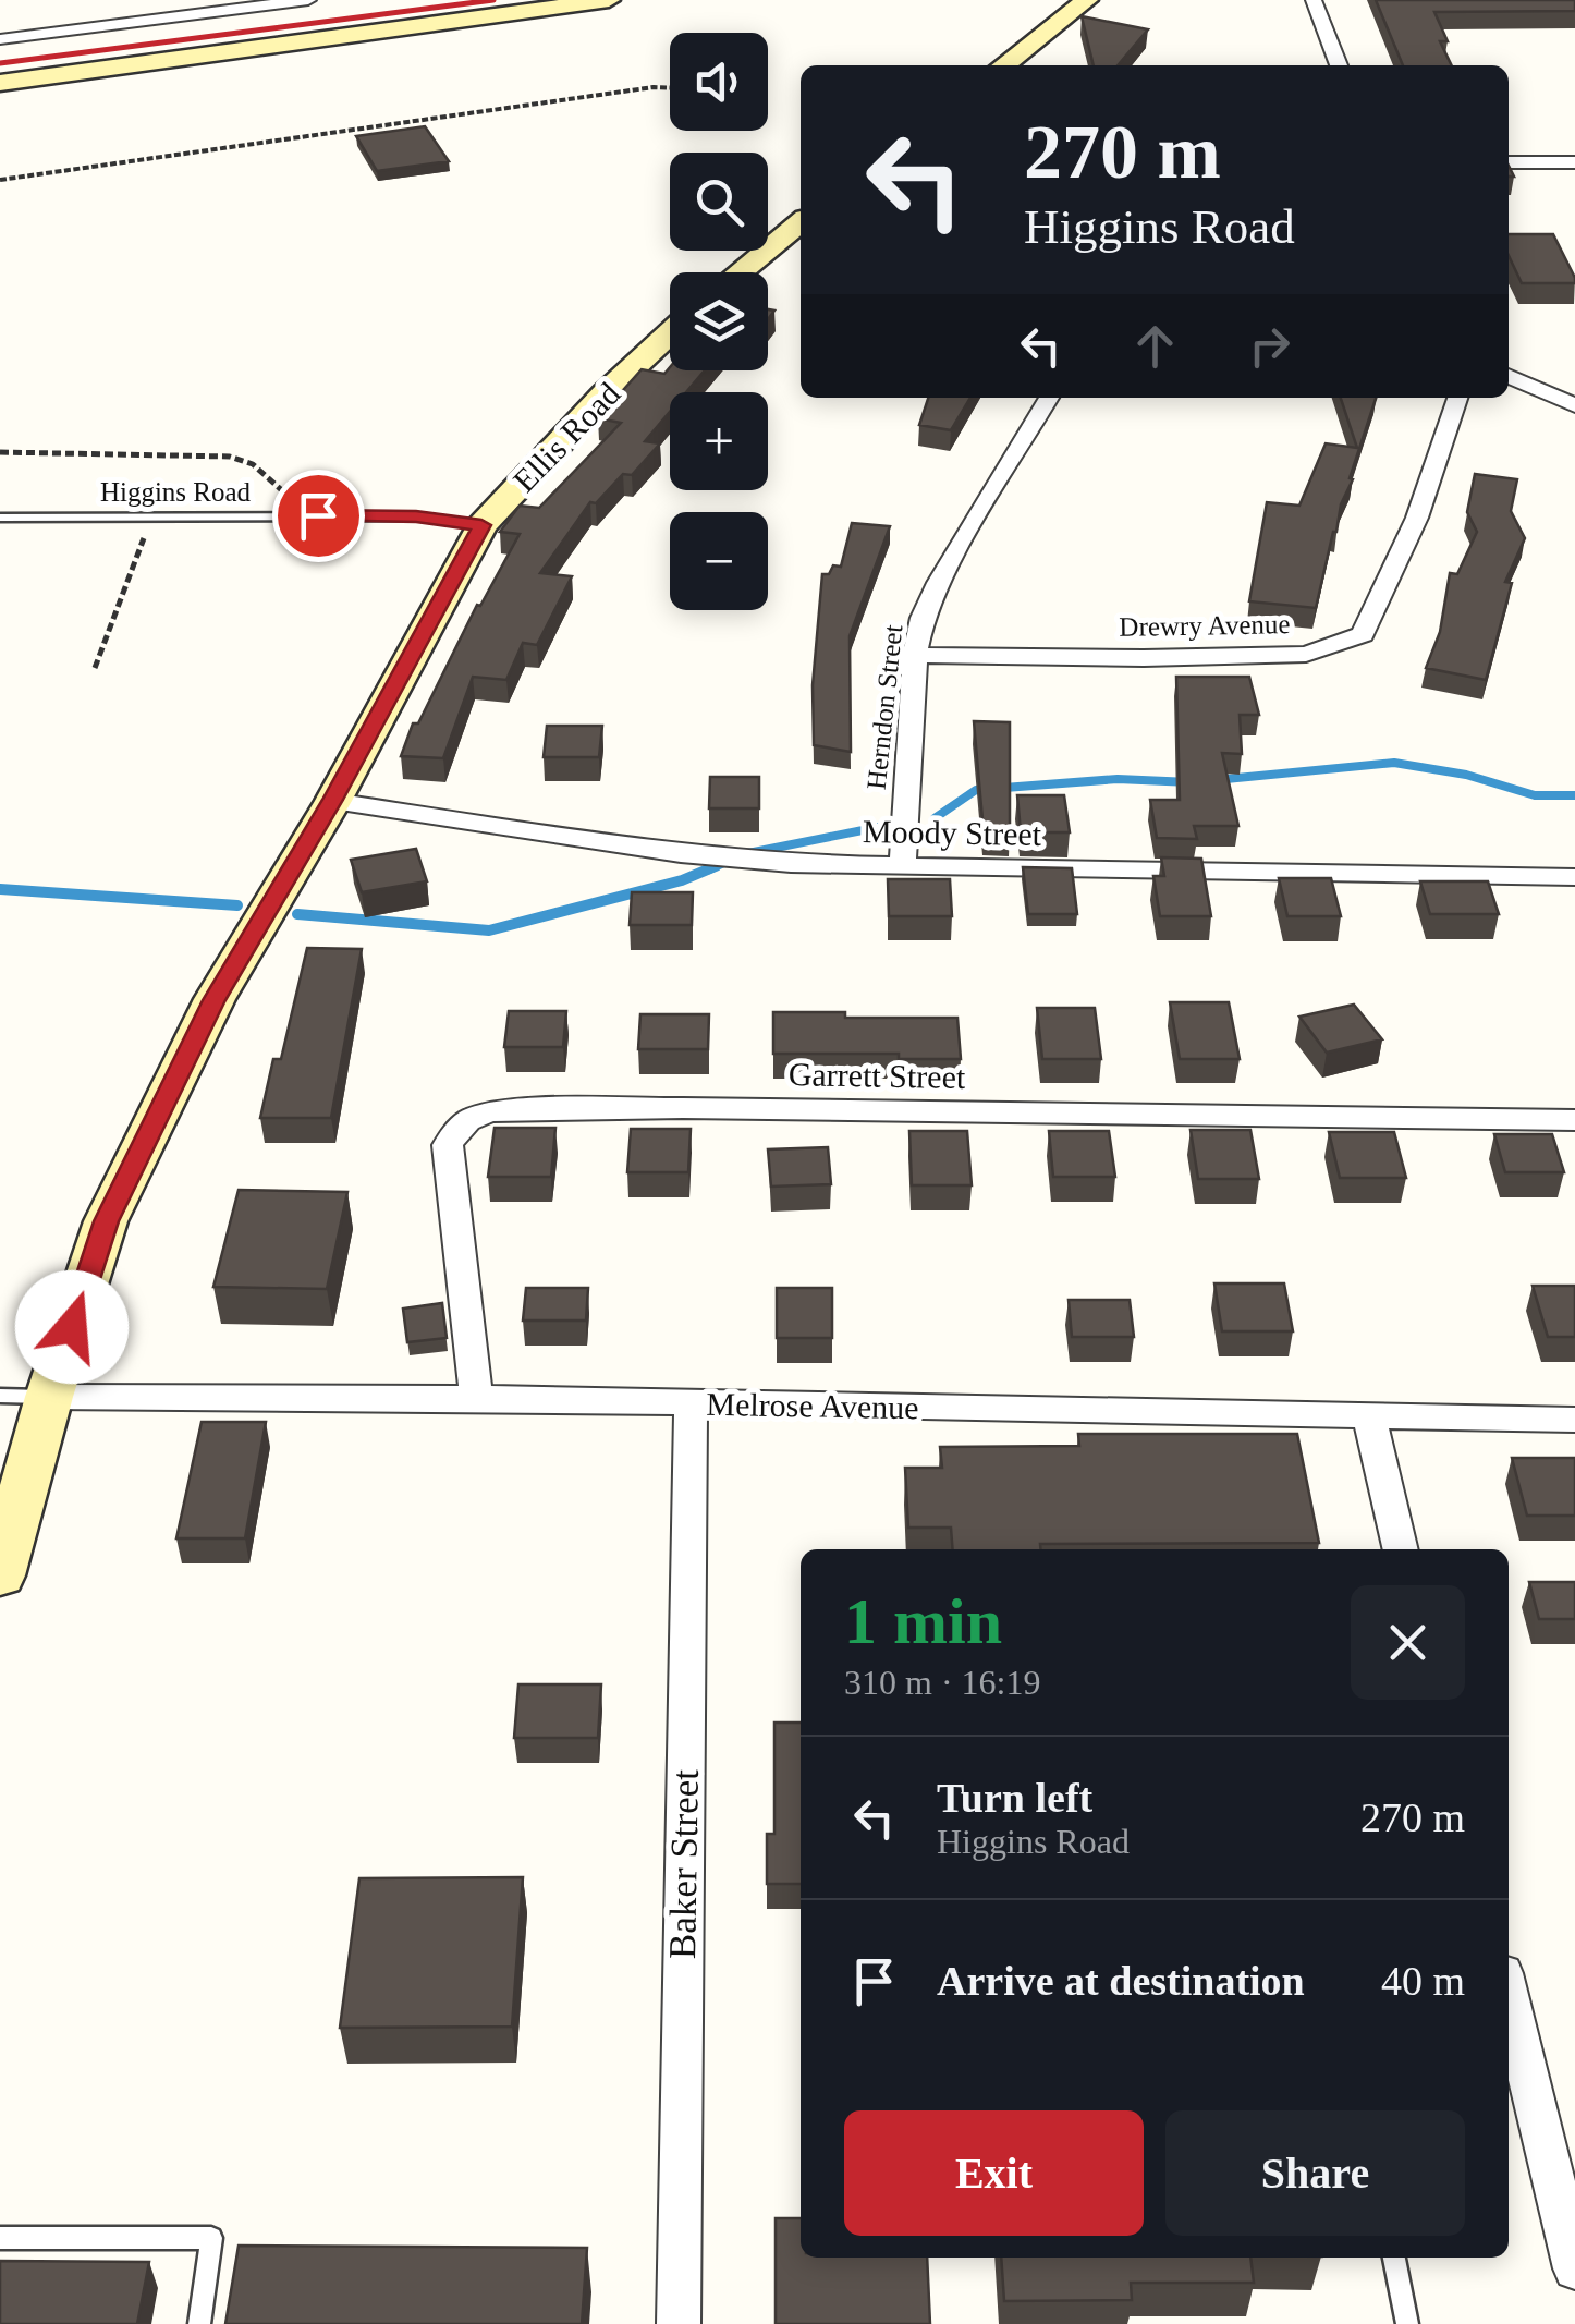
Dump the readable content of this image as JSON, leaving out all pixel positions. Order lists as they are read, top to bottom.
{
  "streets": {
    "street": [
      "Ellis Road",
      "Drewry Avenue",
      "Herndon Street",
      "Moody Street",
      "Garrett Street",
      "Melrose Avenue",
      "Baker Street"
    ],
    "lane": ["Higgins Road"]
  },
  "crossings": [
    ["Ellis Road", "Higgins Road"],
    ["Ellis Road", "Moody Street"],
    ["Ellis Road", "Melrose Avenue"],
    ["Drewry Avenue", "Herndon Street"],
    ["Herndon Street", "Moody Street"],
    ["Garrett Street", "Melrose Avenue"],
    ["Melrose Avenue", "Baker Street"]
  ],
  "page": {
    "map_buttons": ["+", "−"],
    "turn": ["270 m", "Higgins Road"],
    "heading": ["1 min", "310 m · 16:19"],
    "list": [
      {
        "name": "Turn left",
        "note": "Higgins Road",
        "value": "270 m"
      },
      {
        "name": "Arrive at destination",
        "value": "40 m"
      }
    ],
    "buttons": ["Exit", "Share"]
  }
}
